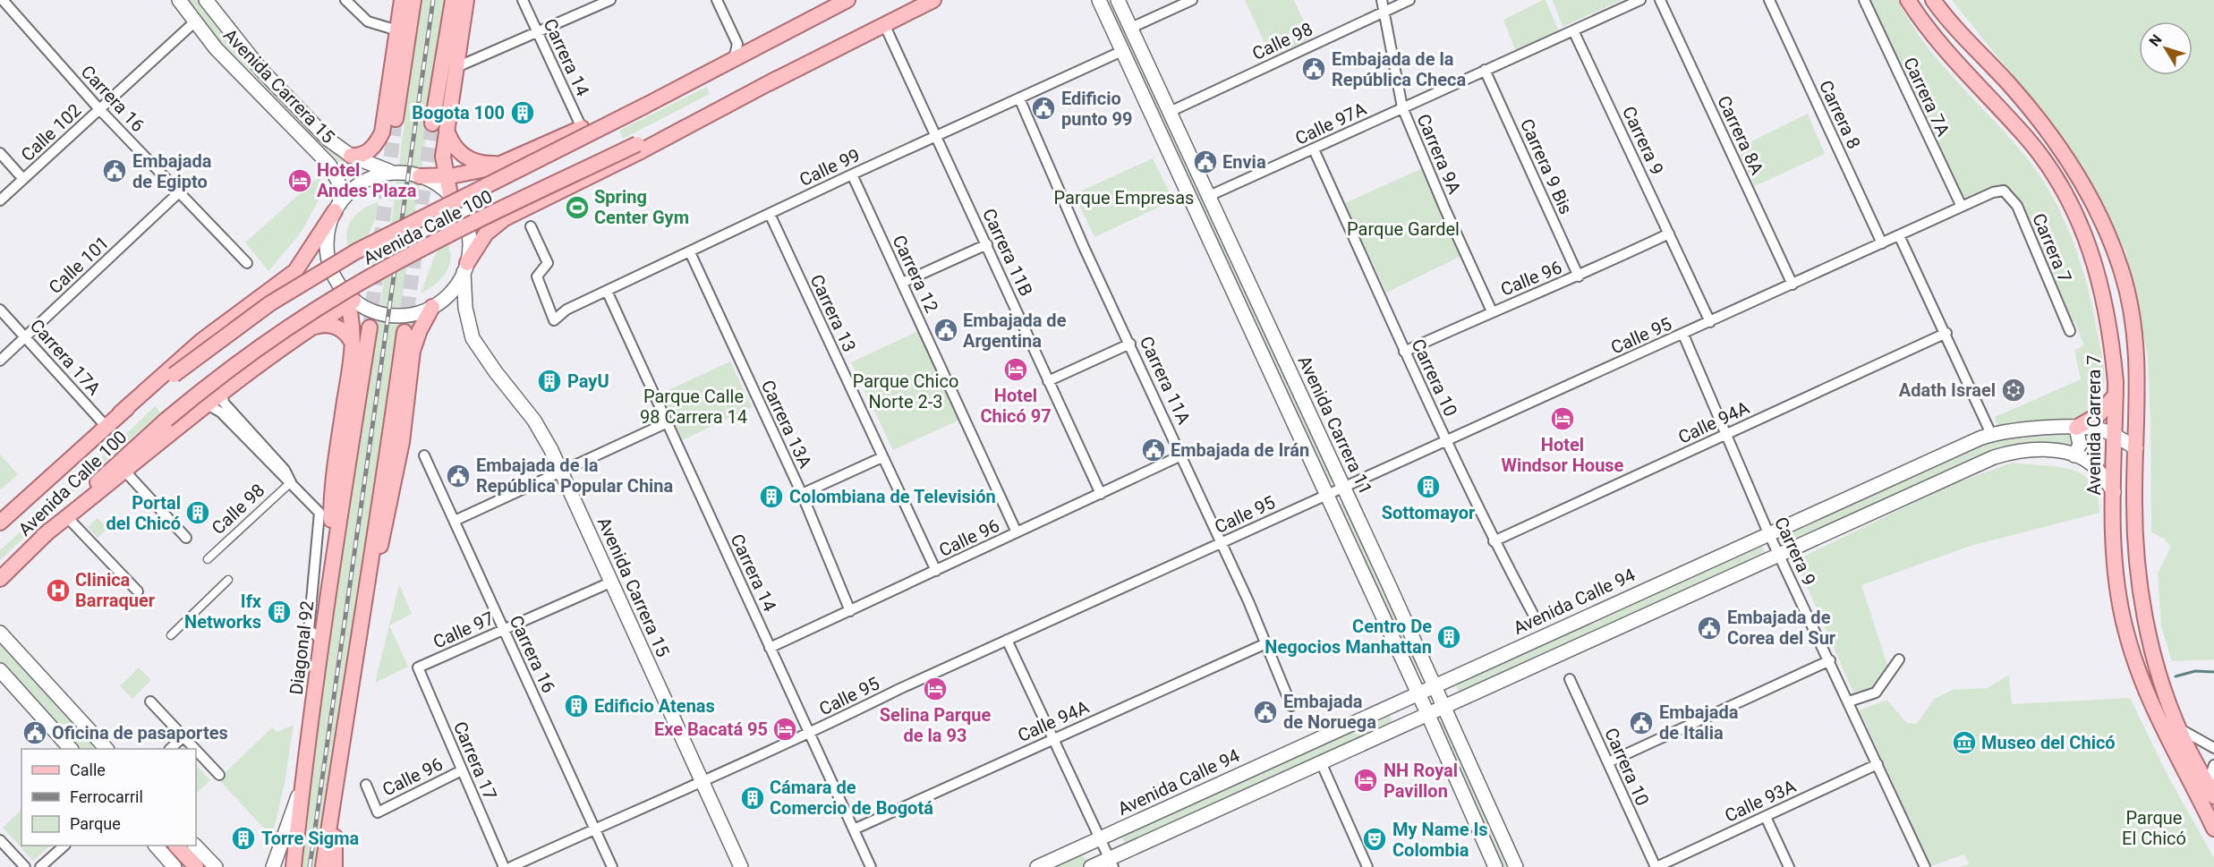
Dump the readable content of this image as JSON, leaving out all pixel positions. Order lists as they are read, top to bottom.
{
  "streets": {
    "main road": [
      "Avenida Carrera 15",
      "Avenida Calle 100",
      "Avenida Carrera 11",
      "Avenida Carrera 7",
      "Avenida Calle 94",
      "Diagonal 92"
    ],
    "street": [
      "Calle 98",
      "Carrera 14",
      "Carrera 7A",
      "Carrera 16",
      "Carrera 8",
      "Calle 97A",
      "Calle 102",
      "Carrera 8A",
      "Carrera 9",
      "Carrera 9A",
      "Carrera 9 Bis",
      "Calle 99",
      "Carrera 7",
      "Carrera 11B",
      "Calle 101",
      "Carrera 12",
      "Calle 96",
      "Carrera 13",
      "Calle 95",
      "Carrera 17A",
      "Carrera 10",
      "Carrera 11A",
      "Calle 94A",
      "Carrera 13A",
      "Calle 97",
      "Carrera 17",
      "Calle 93A"
    ]
  },
  "crossings": [
    ["Calle 98", "Carrera 9A"],
    ["Calle 98", "Avenida Carrera 11"],
    ["Carrera 14", "Calle 99"],
    ["Carrera 14", "Calle 96"],
    ["Carrera 14", "Calle 95"],
    ["Carrera 14", "Calle 94A"],
    ["Avenida Carrera 15", "Calle 102"],
    ["Avenida Carrera 15", "Calle 95"],
    ["Avenida Carrera 15", "Calle 97"],
    ["Carrera 7A", "Calle 95"],
    ["Carrera 16", "Calle 102"],
    ["Carrera 16", "Calle 101"],
    ["Carrera 16", "Calle 95"],
    ["Carrera 16", "Calle 97"],
    ["Carrera 8", "Calle 95"],
    ["Calle 97A", "Carrera 9"],
    ["Calle 97A", "Carrera 9A"],
    ["Calle 97A", "Carrera 9 Bis"],
    ["Calle 97A", "Carrera 10"],
    ["Calle 97A", "Avenida Carrera 11"],
    ["Carrera 8A", "Calle 95"],
    ["Carrera 9", "Calle 96"],
    ["Carrera 9", "Calle 95"],
    ["Carrera 9", "Calle 94A"],
    ["Carrera 9", "Avenida Calle 94"],
    ["Carrera 9", "Calle 93A"],
    ["Carrera 9A", "Calle 96"],
    ["Carrera 9 Bis", "Calle 96"],
    ["Calle 99", "Carrera 11B"],
    ["Calle 99", "Carrera 12"],
    ["Calle 99", "Carrera 13"],
    ["Calle 99", "Carrera 11A"],
    ["Calle 99", "Carrera 13A"],
    ["Calle 99", "Avenida Carrera 11"],
    ["Avenida Calle 100", "Carrera 11B"],
    ["Avenida Calle 100", "Carrera 17A"],
    ["Carrera 7", "Calle 95"],
    ["Carrera 11B", "Calle 96"],
    ["Calle 101", "Carrera 17A"],
    ["Carrera 12", "Calle 96"],
    ["Calle 96", "Carrera 13"],
    ["Calle 96", "Carrera 10"],
    ["Calle 96", "Carrera 11A"],
    ["Calle 96", "Carrera 13A"],
    ["Calle 96", "Carrera 17"],
    ["Calle 95", "Carrera 10"],
    ["Calle 95", "Carrera 11A"],
    ["Calle 95", "Avenida Carrera 11"],
    ["Carrera 10", "Calle 94A"],
    ["Carrera 10", "Calle 93A"],
    ["Carrera 11A", "Calle 94A"],
    ["Avenida Carrera 11", "Avenida Calle 94"],
    ["Avenida Carrera 7", "Avenida Calle 94"],
    ["Calle 97", "Carrera 17"]
  ],
  "parks": [
    "Parque Empresas",
    "Parque Gardel",
    "Parque Chico Norte 2-3",
    "Parque Calle 98 Carrera 14",
    "Parque El Chicó"
  ],
  "places": {
    "public building": [
      "Embajada de la República Checa",
      "Edificio punto 99",
      "Envia",
      "Embajada de Egipto",
      "Embajada de Argentina",
      "Embajada de Irán",
      "Embajada de la República Popular China",
      "Embajada de Corea del Sur",
      "Embajada de Noruega",
      "Embajada de Italia",
      "Oficina de pasaportes"
    ],
    "building": [
      "Bogota 100",
      "PayU",
      "Sottomayor",
      "Colombiana de Televisión",
      "Portal del Chicó",
      "Ifx Networks",
      "Centro De Negocios Manhattan",
      "Edificio Atenas",
      "Cámara de Comercio de Bogotá",
      "Torre Sigma"
    ],
    "hotel": [
      "Hotel Andes Plaza",
      "Hotel Chicó 97",
      "Hotel Windsor House",
      "Selina Parque de la 93",
      "Exe Bacatá 95",
      "NH Royal Pavillon"
    ],
    "sports": ["Spring Center Gym"],
    "synagogue": ["Adath Israel"],
    "hospital": ["Clinica Barraquer"],
    "museum": ["Museo del Chicó"],
    "theatre": ["My Name Is Colombia"]
  },
  "legend": ["Calle", "Ferrocarril", "Parque"],
  "north": "top left"
}
